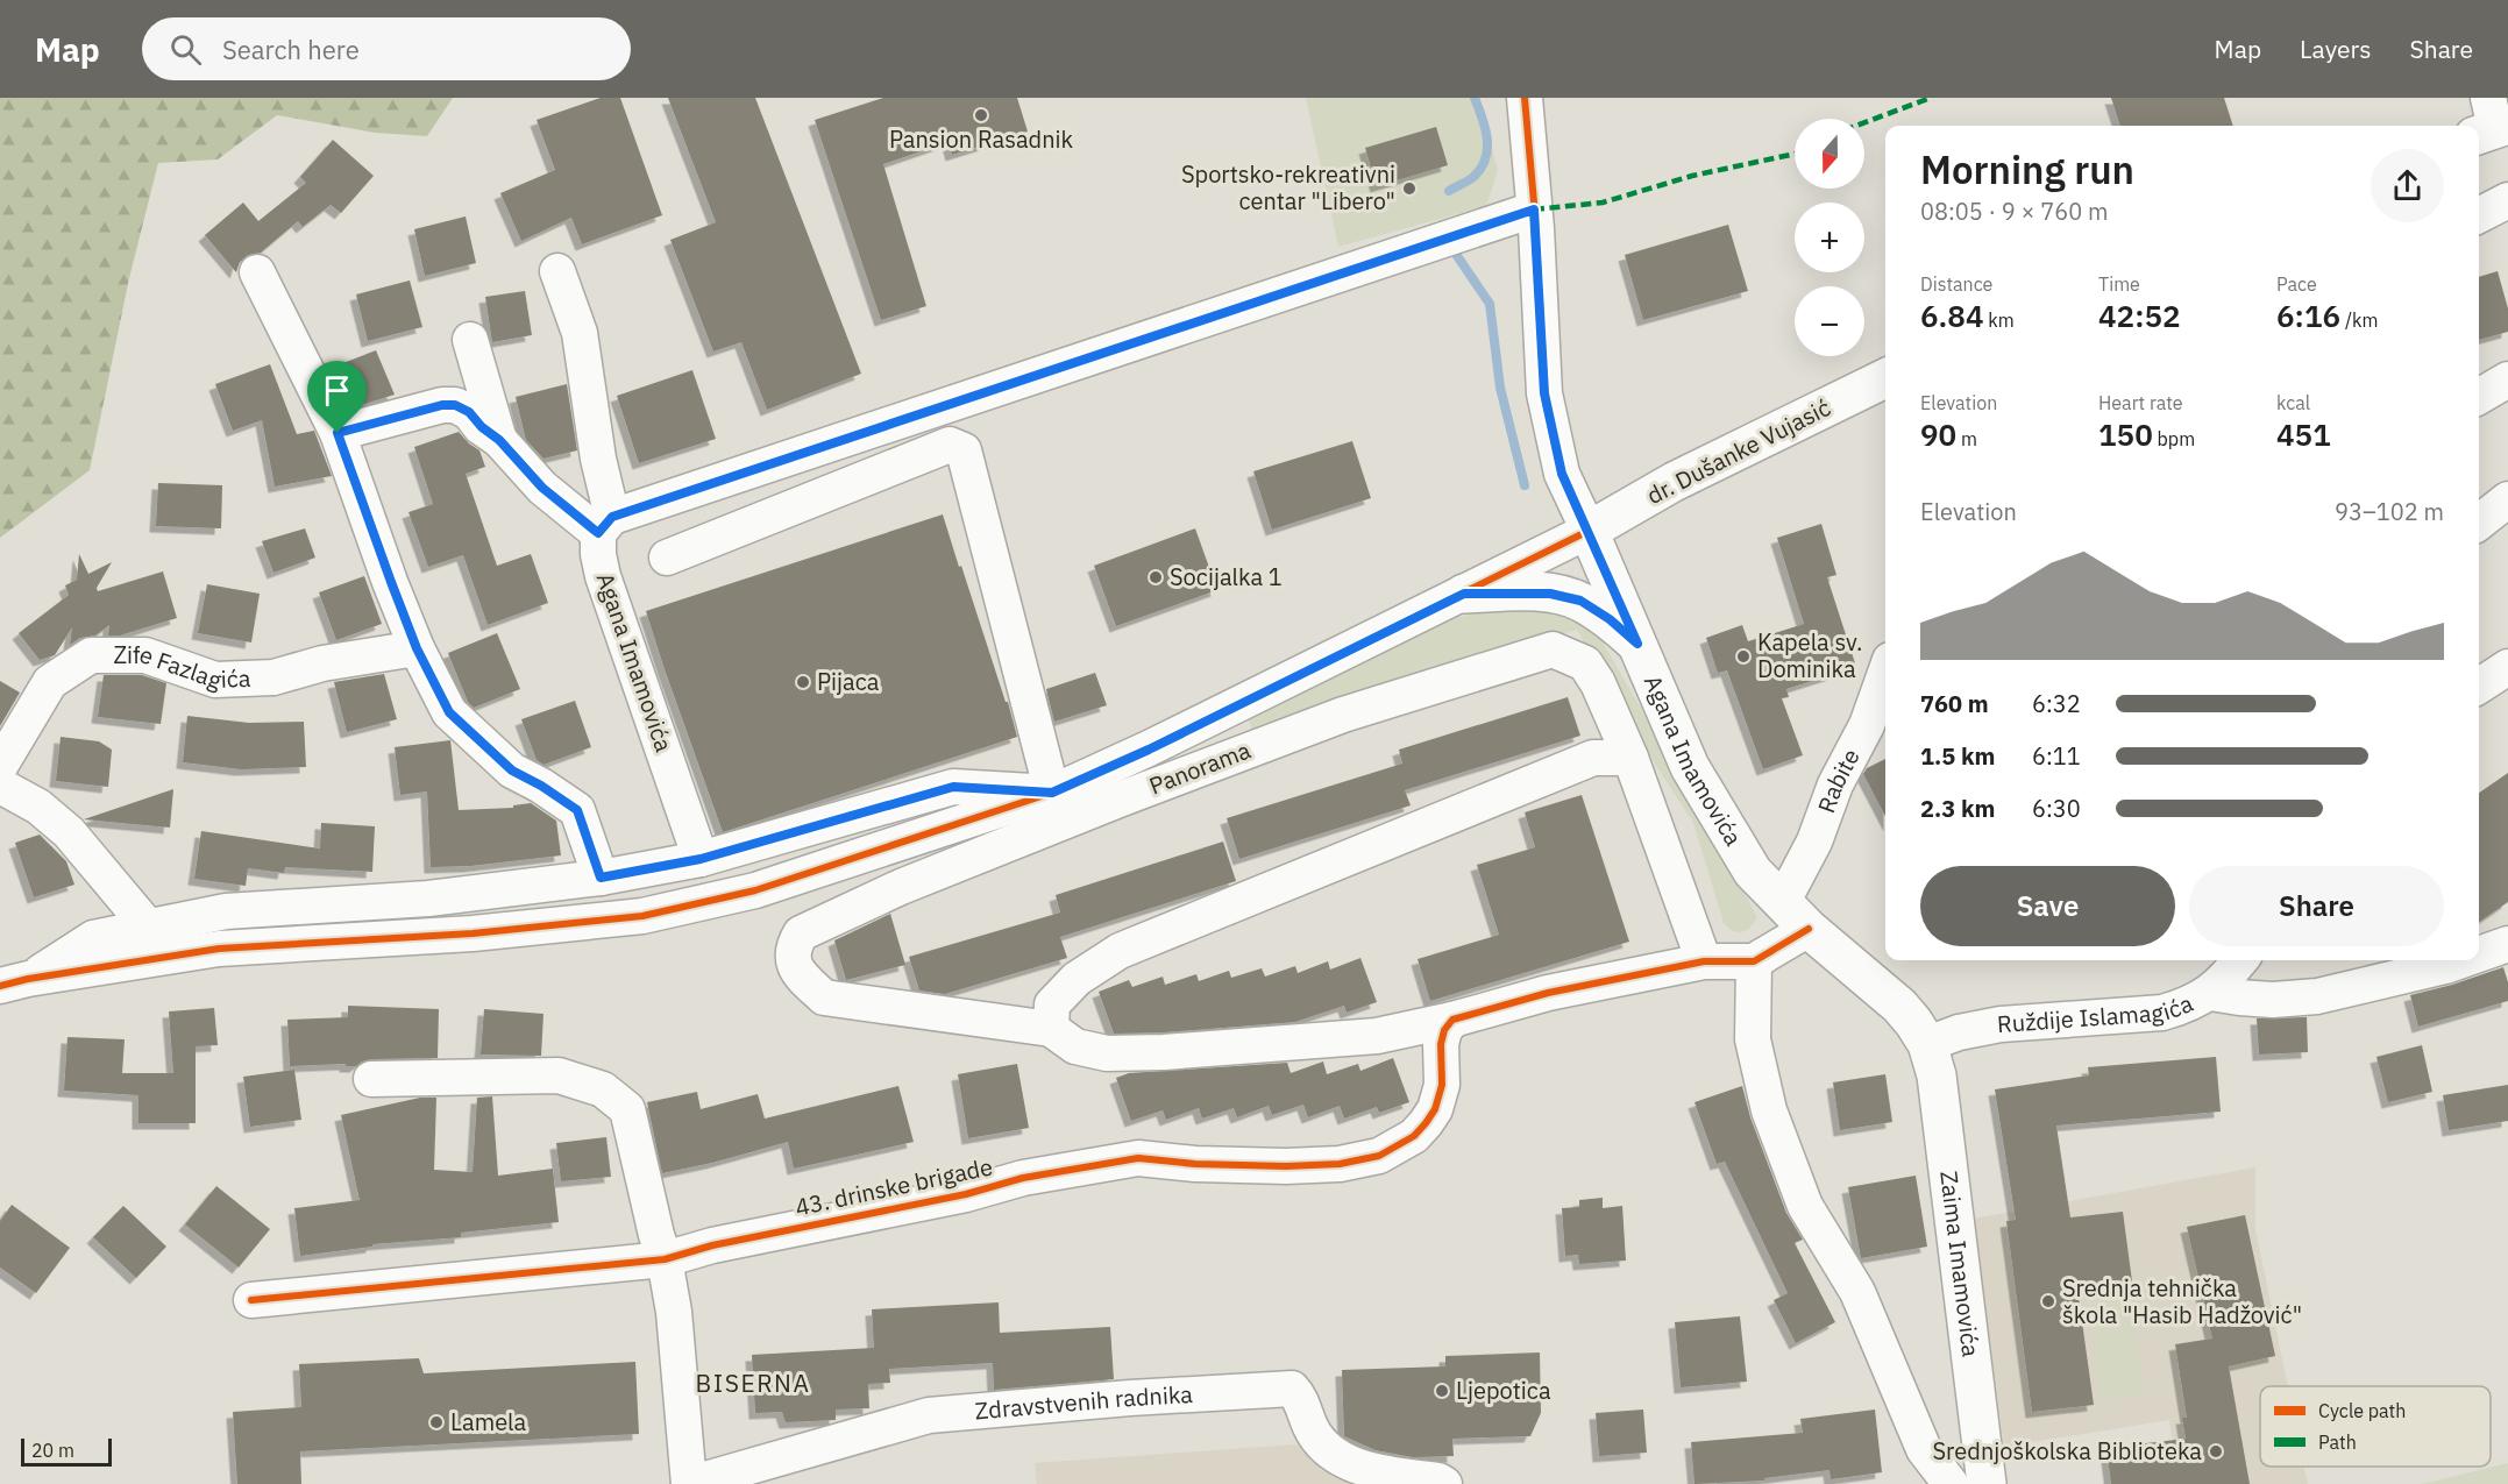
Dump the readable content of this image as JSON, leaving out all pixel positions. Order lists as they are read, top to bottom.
{
  "streets": {
    "main road": ["dr. Dušanke Vujasić", "Agana Imamovića", "Zaima Imamovića"],
    "street": [
      "Zife Fazlagića",
      "Panorama",
      "Rabite",
      "Ruždije Islamagića",
      "43. drinske brigade",
      "Zdravstvenih radnika"
    ]
  },
  "crossings": [
    ["dr. Dušanke Vujasić", "Agana Imamovića"],
    ["Agana Imamovića", "Rabite"],
    ["Agana Imamovića", "Ruždije Islamagića"],
    ["Agana Imamovića", "Zaima Imamovića"],
    ["Ruždije Islamagića", "Zaima Imamovića"]
  ],
  "districts": ["BISERNA"],
  "places": [
    "Pansion Rasadnik",
    "Sportsko-rekreativni centar \"Libero\"",
    "Socijalka 1",
    "Kapela sv. Dominika",
    "Pijaca",
    "Srednja tehnička škola \"Hasib Hadžović\"",
    "Ljepotica",
    "Lamela",
    "Srednjoškolska Biblioteka"
  ],
  "legend": ["Cycle path", "Path"],
  "scale_bar": "20 m",
  "north": "bottom",
  "page": {
    "header": "Map",
    "search": "Search here",
    "nav": ["Map", "Layers", "Share"],
    "map_buttons": ["+", "−"],
    "heading": ["Morning run", "08:05 · 9 × 760 m"],
    "stats": [
      ["Distance", "6.84 km"],
      ["Time", "42:52"],
      ["Pace", "6:16 /km"],
      ["Elevation", "90 m"],
      ["Heart rate", "150 bpm"],
      ["kcal", "451"]
    ],
    "chart": ["Elevation", "93–102 m"],
    "list": [
      {
        "name": "760 m",
        "note": "6:32"
      },
      {
        "name": "1.5 km",
        "note": "6:11"
      },
      {
        "name": "2.3 km",
        "note": "6:30"
      }
    ],
    "buttons": ["Save", "Share"],
    "scale": "20 m"
  }
}
